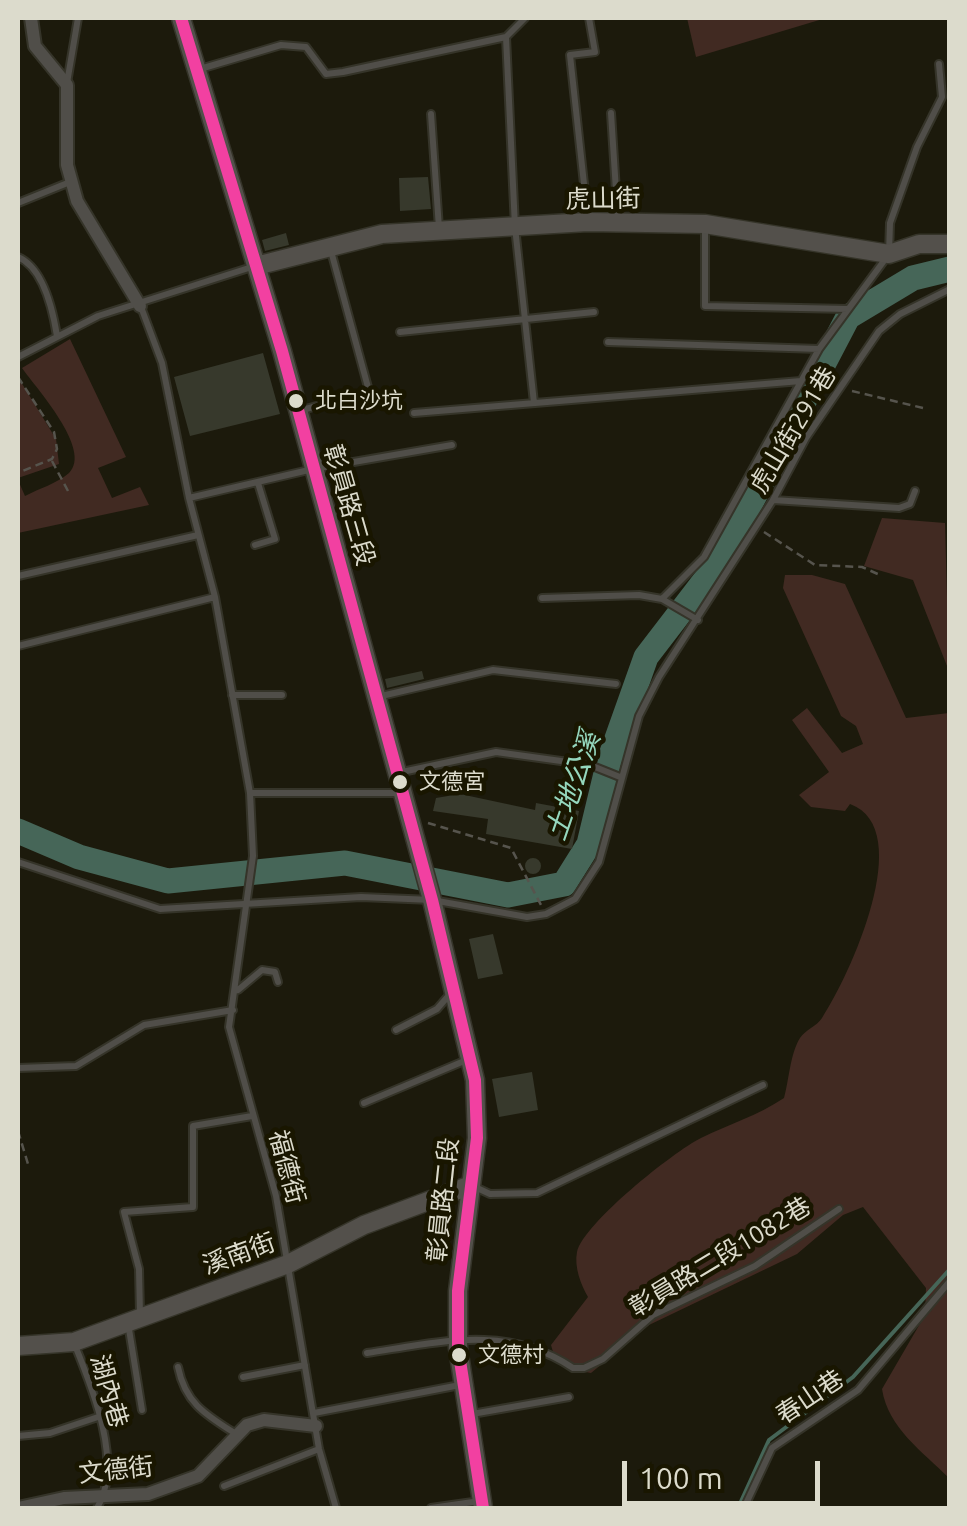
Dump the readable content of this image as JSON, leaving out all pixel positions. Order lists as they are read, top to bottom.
{
  "streets": {
    "main road": [
      "虎山街",
      "彰員路三段",
      "彰員路二段",
      "溪南街"
    ],
    "street": ["文德街"],
    "lane": [
      "虎山街291巷",
      "福德街",
      "彰員路二段1082巷",
      "湖內巷",
      "春山巷"
    ]
  },
  "crossings": [
    ["虎山街", "彰員路三段"],
    ["虎山街291巷", "彰員路三段"],
    ["虎山街291巷", "福德街"],
    ["虎山街291巷", "彰員路二段"],
    ["彰員路三段", "彰員路二段"],
    ["福德街", "溪南街"],
    ["彰員路二段", "溪南街"],
    ["彰員路二段", "彰員路二段1082巷"],
    ["溪南街", "湖內巷"],
    ["湖內巷", "文德街"]
  ],
  "water": ["土地公溪"],
  "places": ["北白沙坑", "文德宮", "文德村"],
  "scale_bar": "100 m"
}
